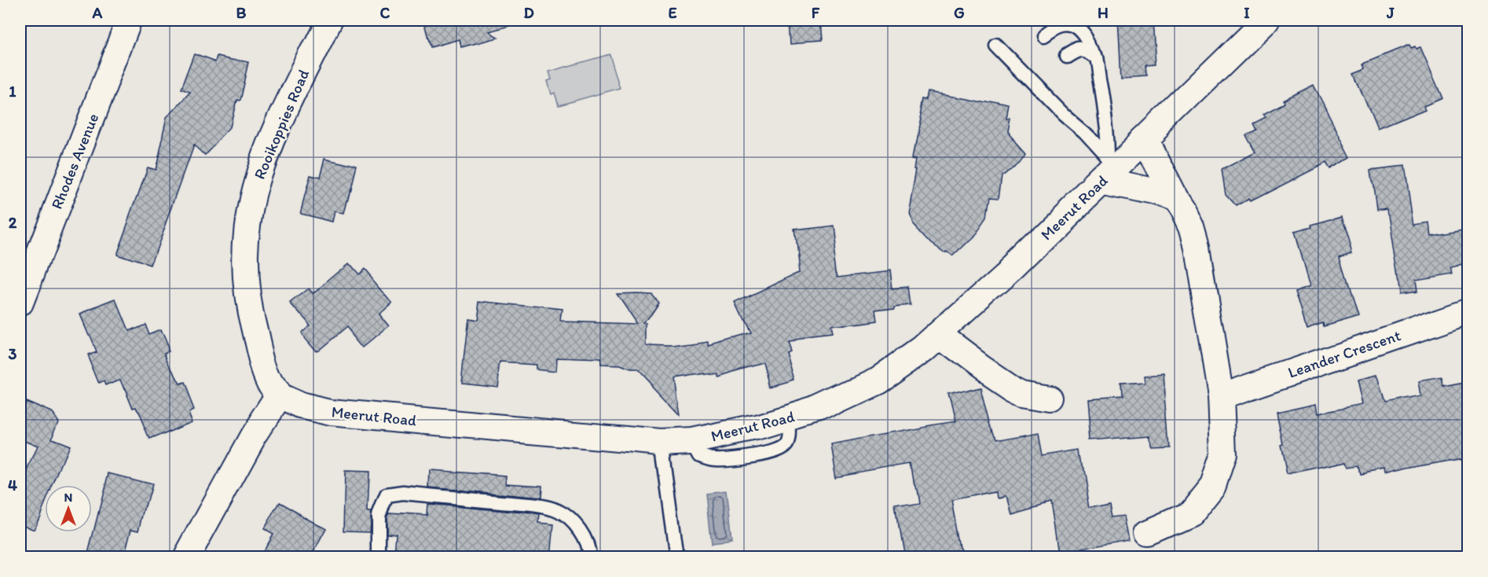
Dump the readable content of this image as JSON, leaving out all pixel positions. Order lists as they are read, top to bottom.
{
  "streets": {
    "street": [
      "Rooikoppies Road",
      "Rhodes Avenue",
      "Meerut Road",
      "Leander Crescent"
    ]
  },
  "crossings": [
    ["Rooikoppies Road", "Meerut Road"]
  ],
  "north": "top",
  "grid": {
    "columns": [
      "A",
      "B",
      "C",
      "D",
      "E",
      "F",
      "G",
      "H",
      "I",
      "J"
    ],
    "rows": [
      "1",
      "2",
      "3",
      "4"
    ]
  }
}
